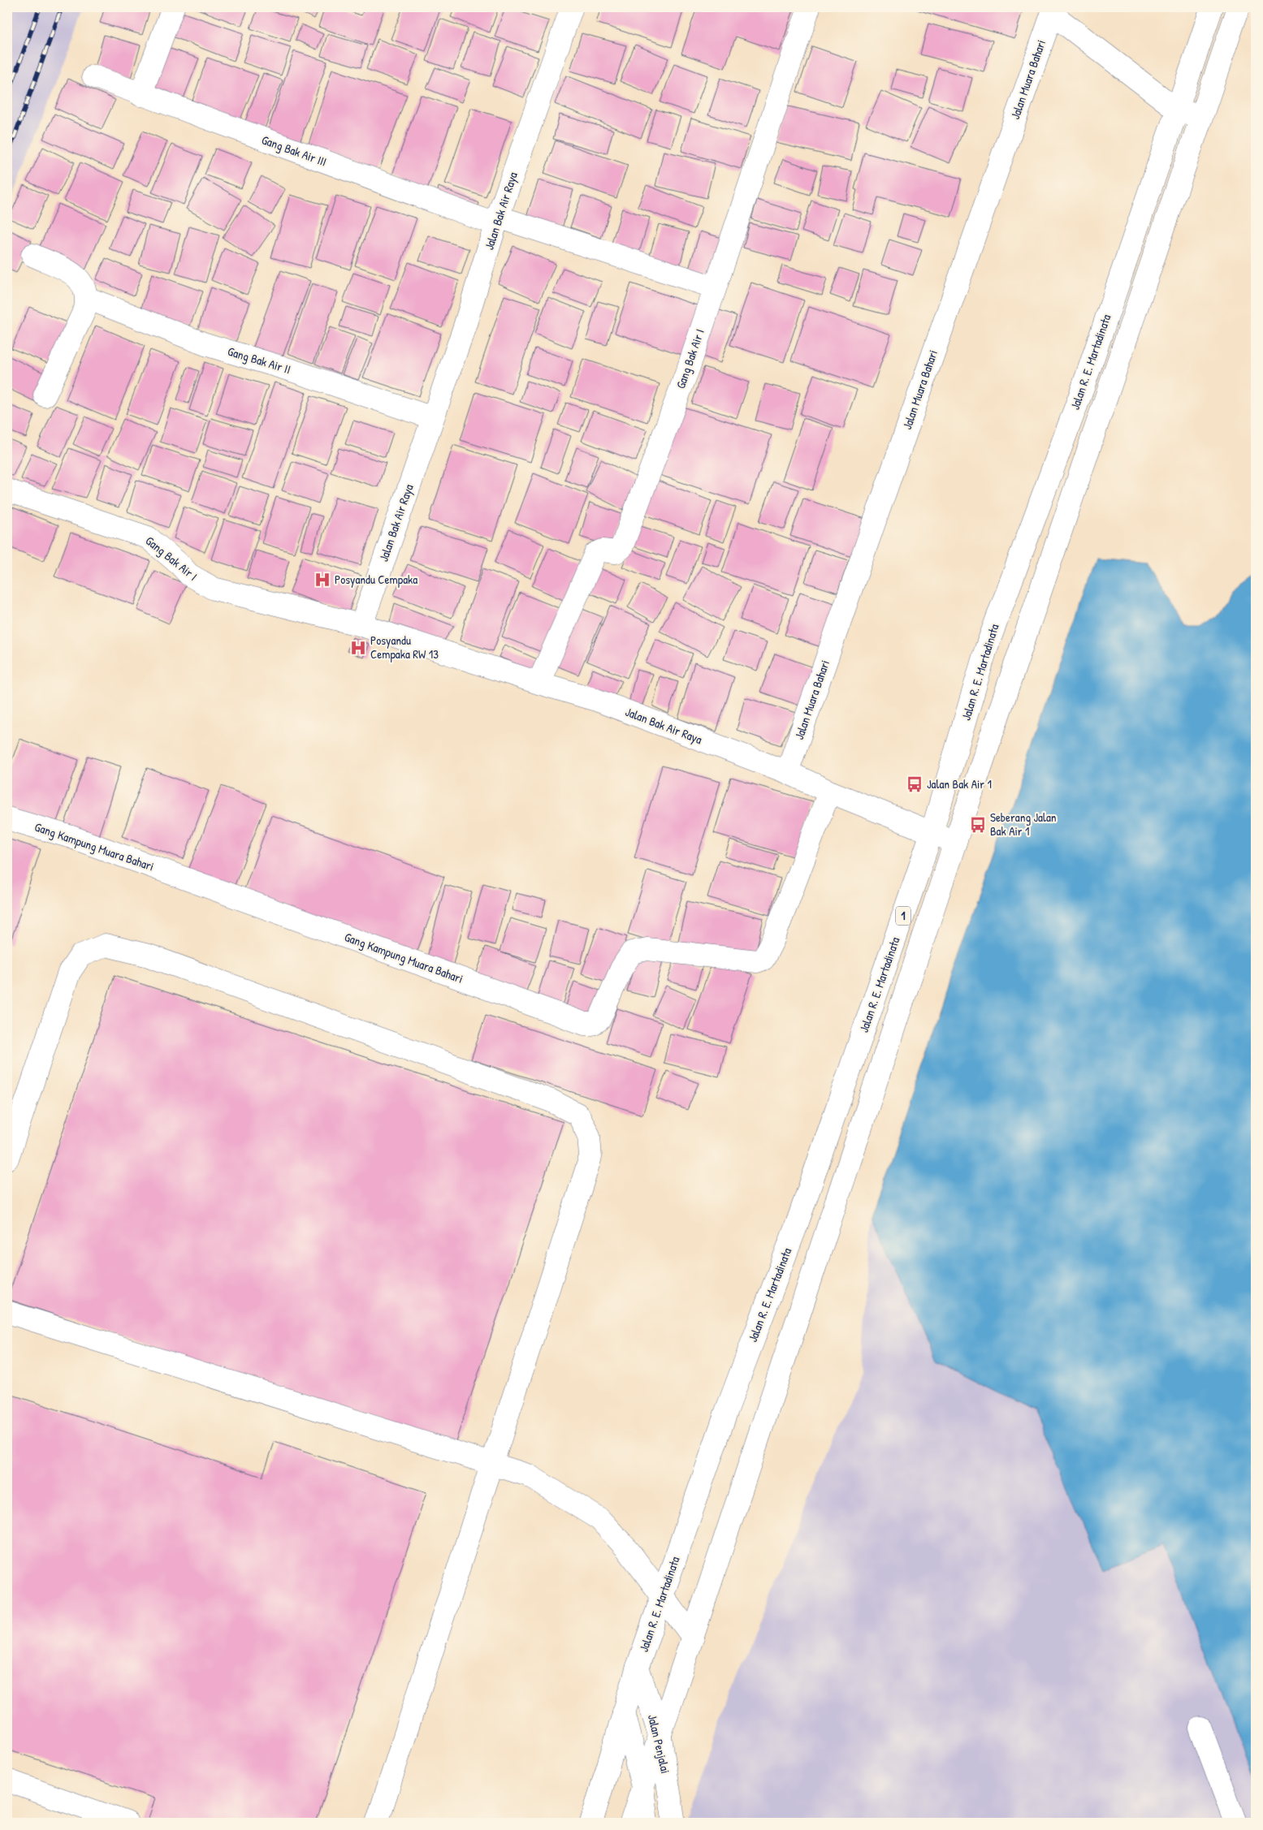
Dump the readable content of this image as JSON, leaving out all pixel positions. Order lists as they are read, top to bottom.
{
  "streets": {
    "main road": [
      "Jalan Muara Bahari",
      "Gang Bak Air III",
      "Jalan Bak Air Raya",
      "Gang Bak Air I",
      "Gang Bak Air II",
      "Jalan R. E. Martadinata",
      "Gang Kampung Muara Bahari",
      "1",
      "Jalan Penjalai"
    ]
  },
  "crossings": [
    ["Jalan Muara Bahari", "Jalan Bak Air Raya"],
    ["Gang Bak Air III", "Jalan Bak Air Raya"],
    ["Gang Bak Air III", "Gang Bak Air I"],
    ["Jalan Bak Air Raya", "Gang Bak Air I"],
    ["Jalan Bak Air Raya", "Gang Bak Air II"],
    ["Jalan Bak Air Raya", "Jalan R. E. Martadinata"],
    ["Jalan Bak Air Raya", "Gang Kampung Muara Bahari"],
    ["Jalan R. E. Martadinata", "Jalan Penjalai"]
  ],
  "places": {
    "hospital": ["Posyandu Cempaka", "Posyandu Cempaka RW 13"],
    "bus stop": ["Jalan Bak Air 1", "Seberang Jalan Bak Air 1"]
  }
}
